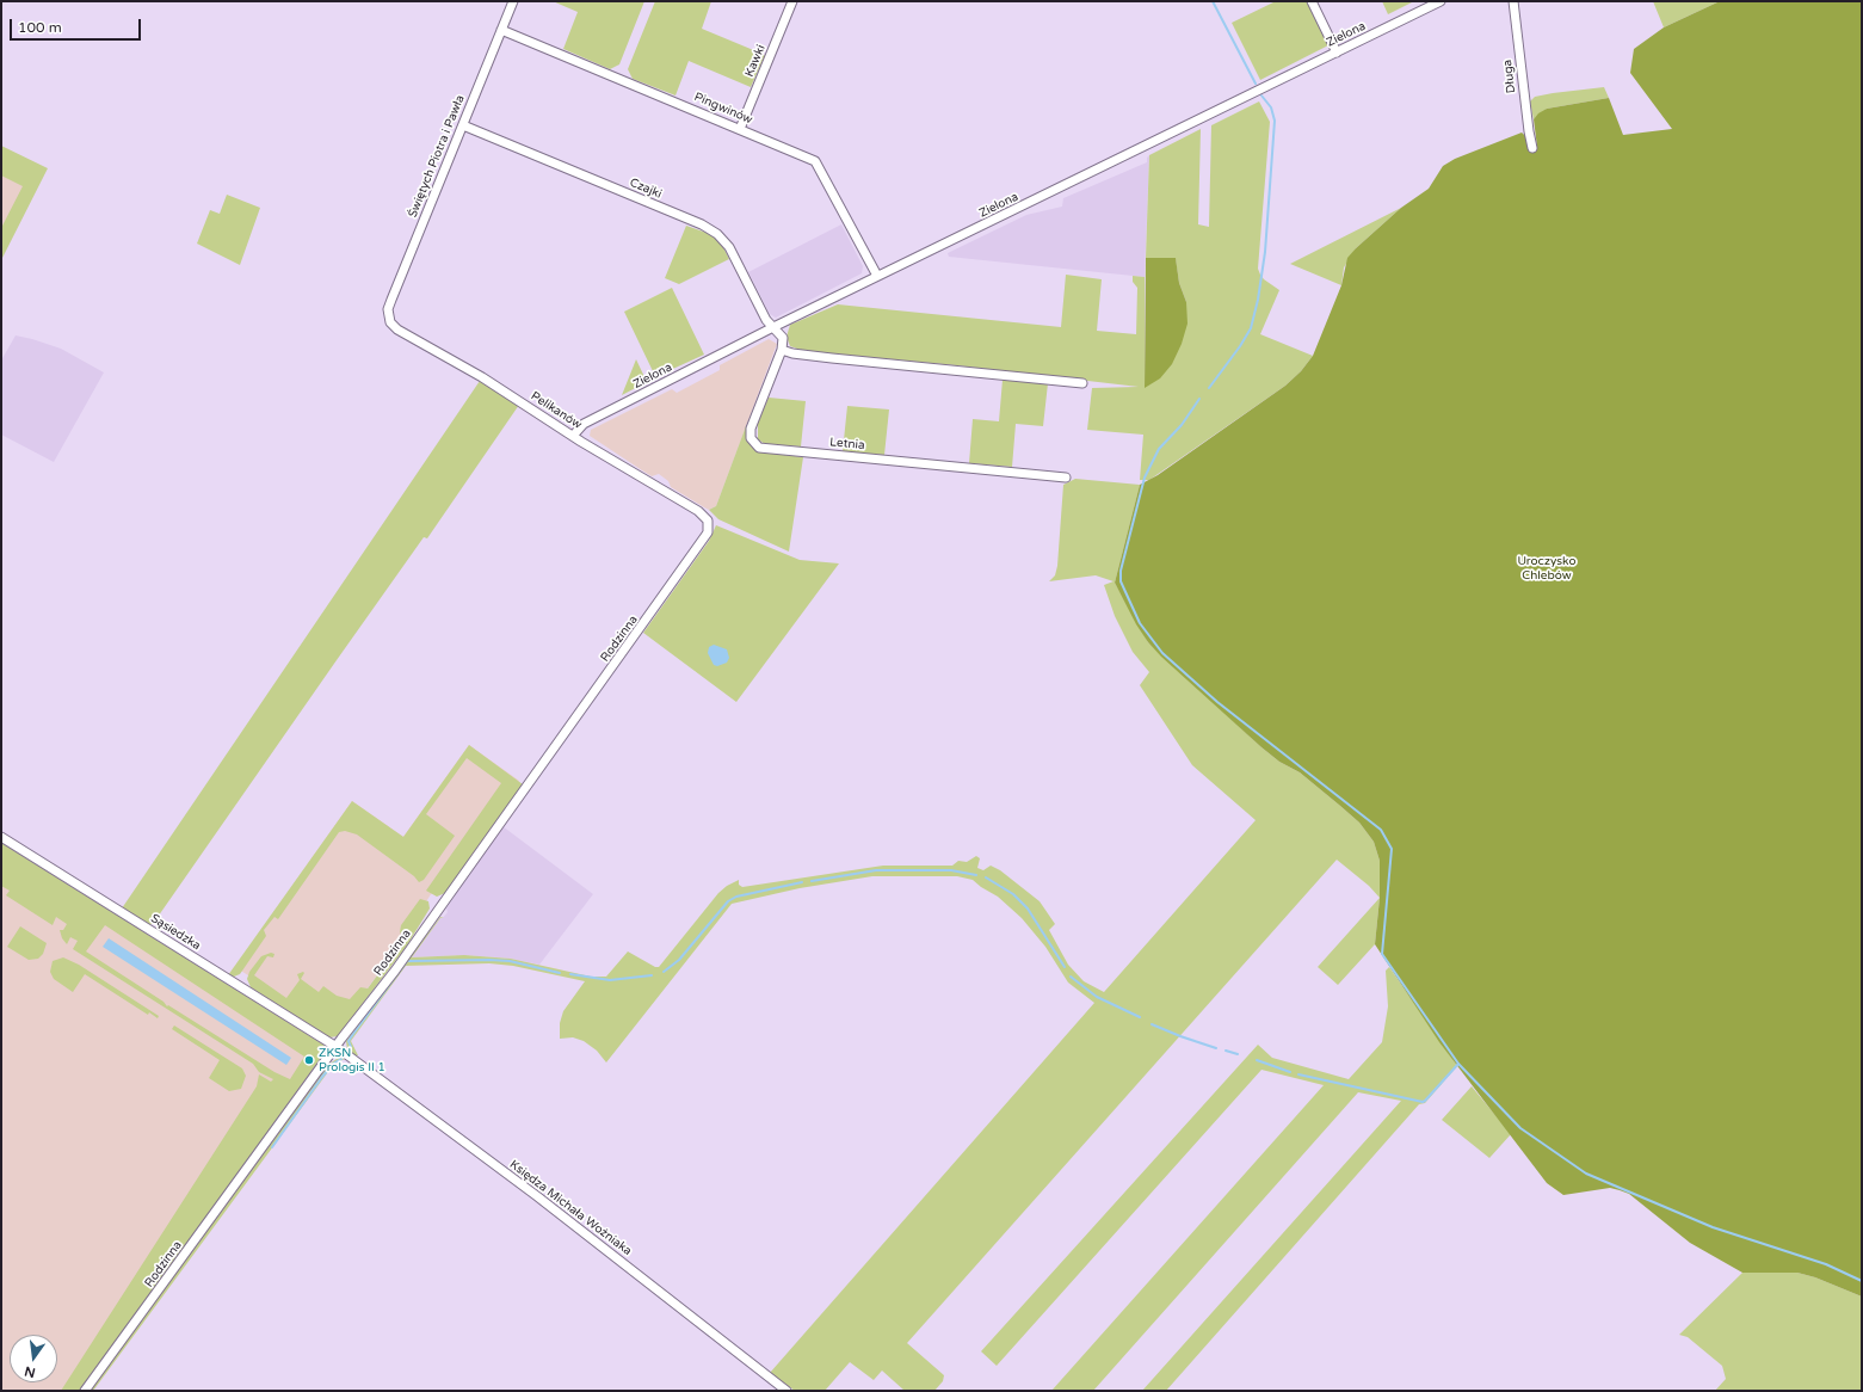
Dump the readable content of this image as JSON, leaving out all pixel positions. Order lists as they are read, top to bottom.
{
  "streets": {
    "street": [
      "Zielona",
      "Kawki",
      "Długa",
      "Pingwinów",
      "Świętych Piotra i Pawła",
      "Czajki",
      "Pelikanów",
      "Letnia",
      "Rodzinna",
      "Sąsiedzka",
      "Księdza Michała Woźniaka"
    ]
  },
  "crossings": [
    ["Zielona", "Pingwinów"],
    ["Zielona", "Czajki"],
    ["Zielona", "Pelikanów"],
    ["Kawki", "Pingwinów"],
    ["Pingwinów", "Świętych Piotra i Pawła"],
    ["Świętych Piotra i Pawła", "Czajki"],
    ["Świętych Piotra i Pawła", "Pelikanów"],
    ["Pelikanów", "Rodzinna"],
    ["Rodzinna", "Sąsiedzka"],
    ["Rodzinna", "Księdza Michała Woźniaka"],
    ["Sąsiedzka", "Księdza Michała Woźniaka"]
  ],
  "parks": ["Uroczysko Chlebów"],
  "places": ["ZKSN Prologis II 1"],
  "scale_bar": "100 m",
  "north": "bottom"
}
